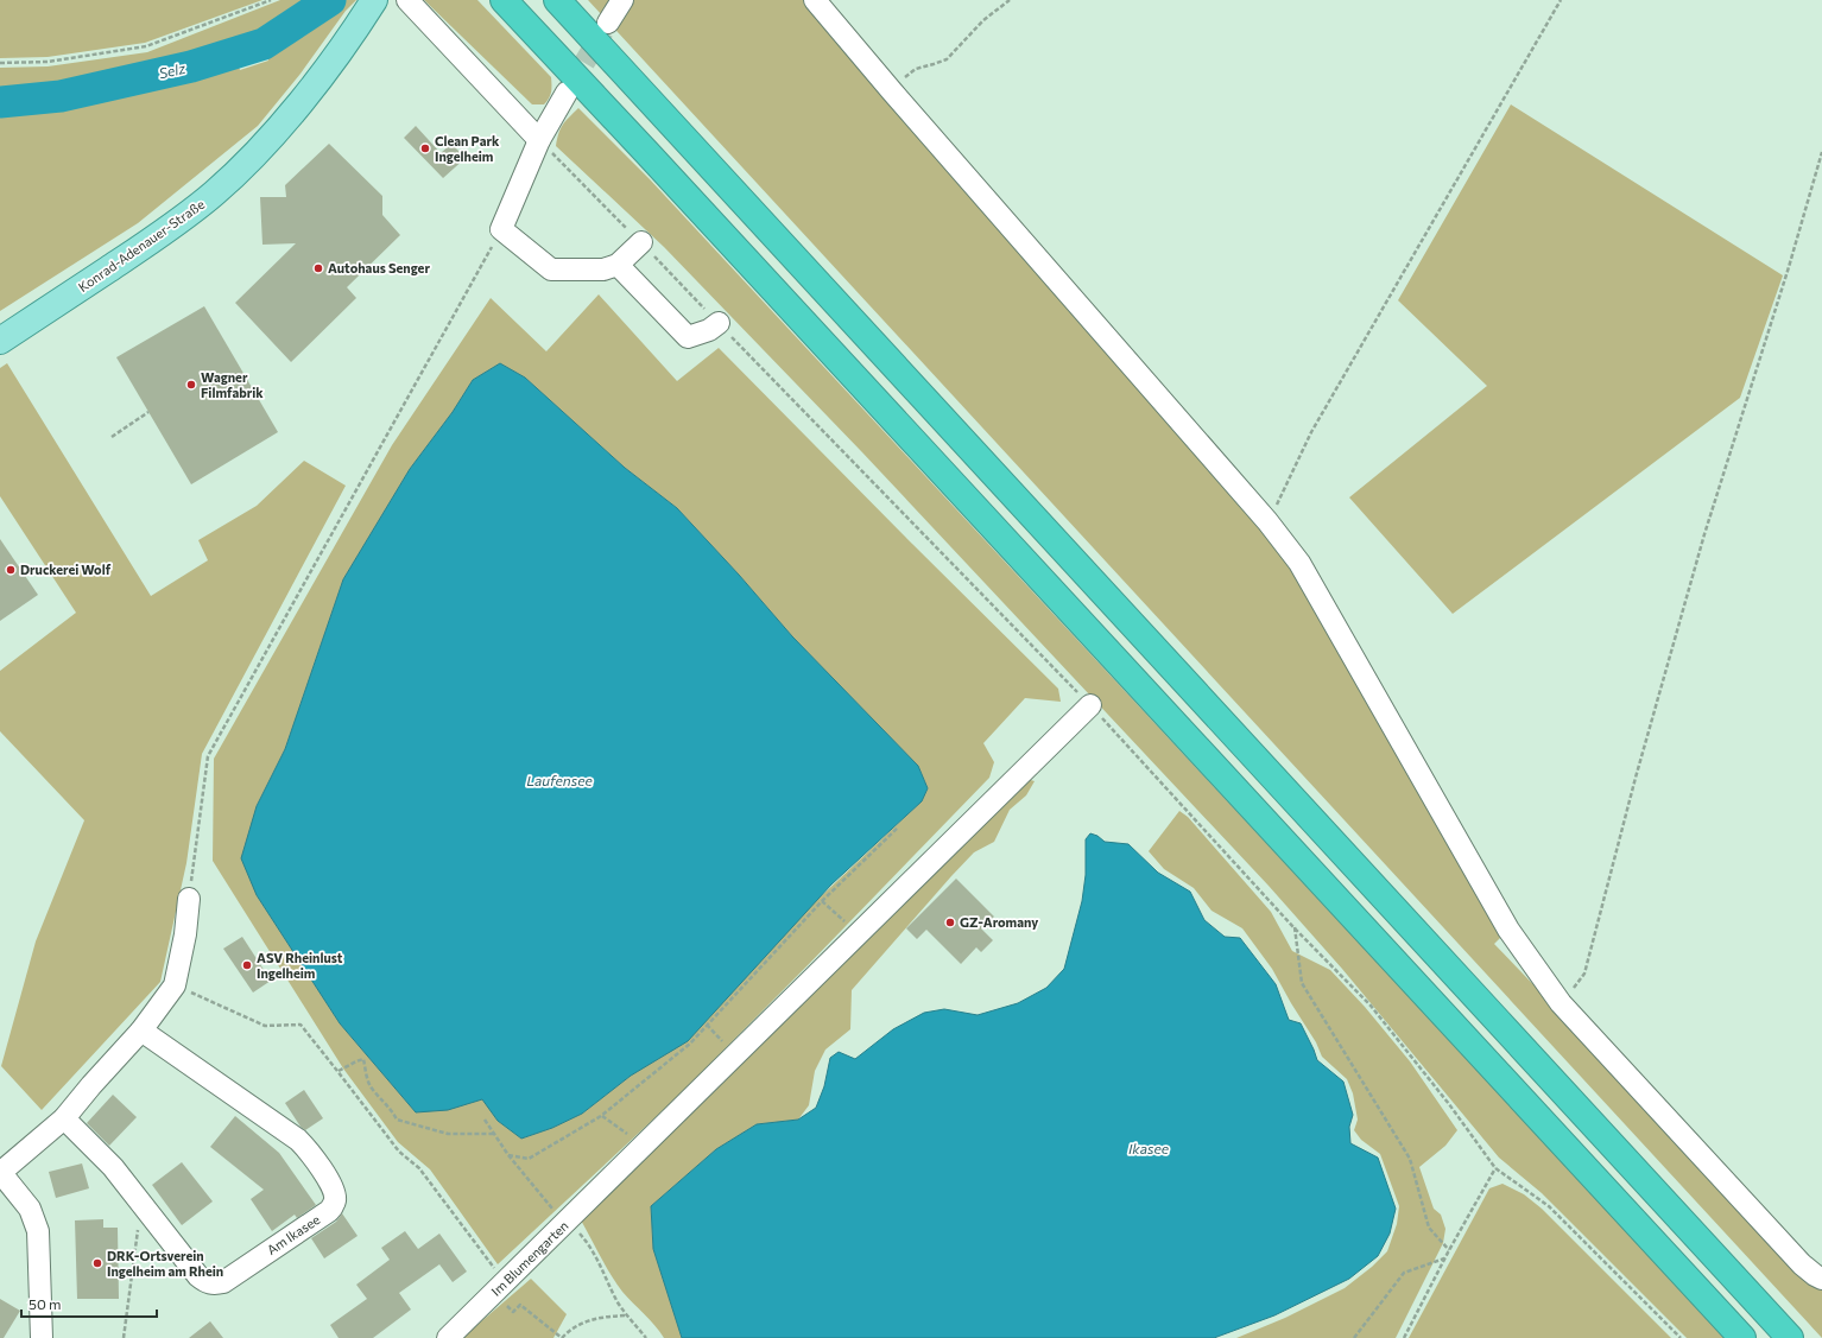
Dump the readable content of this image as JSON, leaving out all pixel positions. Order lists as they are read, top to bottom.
{
  "streets": {
    "main road": ["Konrad-Adenauer-Straße"],
    "street": ["Am Ikasee", "Im Blumengarten"]
  },
  "water": ["Selz", "Laufensee", "Ikasee"],
  "places": [
    "Clean Park Ingelheim",
    "Autohaus Senger",
    "Wagner Filmfabrik",
    "Druckerei Wolf",
    "GZ-Aromany",
    "ASV Rheinlust Ingelheim",
    "DRK-Ortsverein Ingelheim am Rhein"
  ],
  "scale_bar": "50 m"
}
